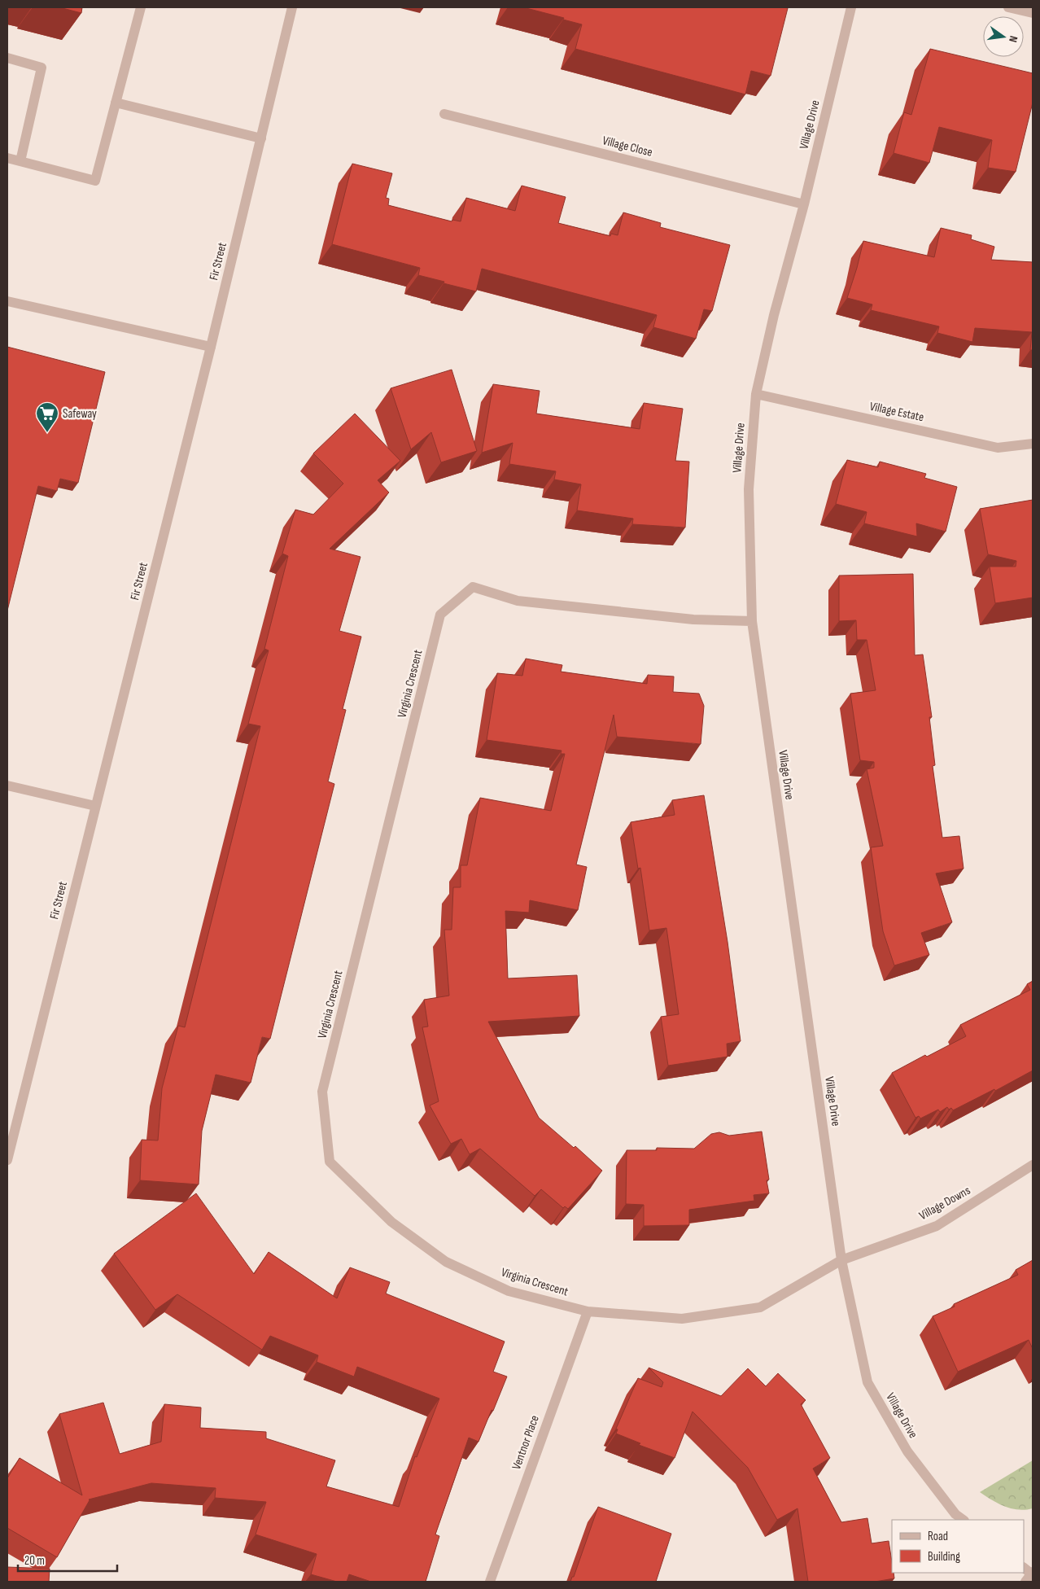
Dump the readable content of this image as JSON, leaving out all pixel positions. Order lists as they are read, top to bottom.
{
  "streets": {
    "street": [
      "Village Drive",
      "Village Close",
      "Fir Street",
      "Village Estate",
      "Virginia Crescent",
      "Village Downs",
      "Ventnor Place"
    ]
  },
  "crossings": [
    ["Village Drive", "Village Close"],
    ["Village Drive", "Village Estate"],
    ["Village Drive", "Virginia Crescent"],
    ["Village Drive", "Village Downs"],
    ["Virginia Crescent", "Village Downs"],
    ["Virginia Crescent", "Ventnor Place"]
  ],
  "places": {
    "supermarket": ["Safeway"]
  },
  "legend": ["Road", "Building"],
  "scale_bar": "20 m",
  "north": "right"
}
